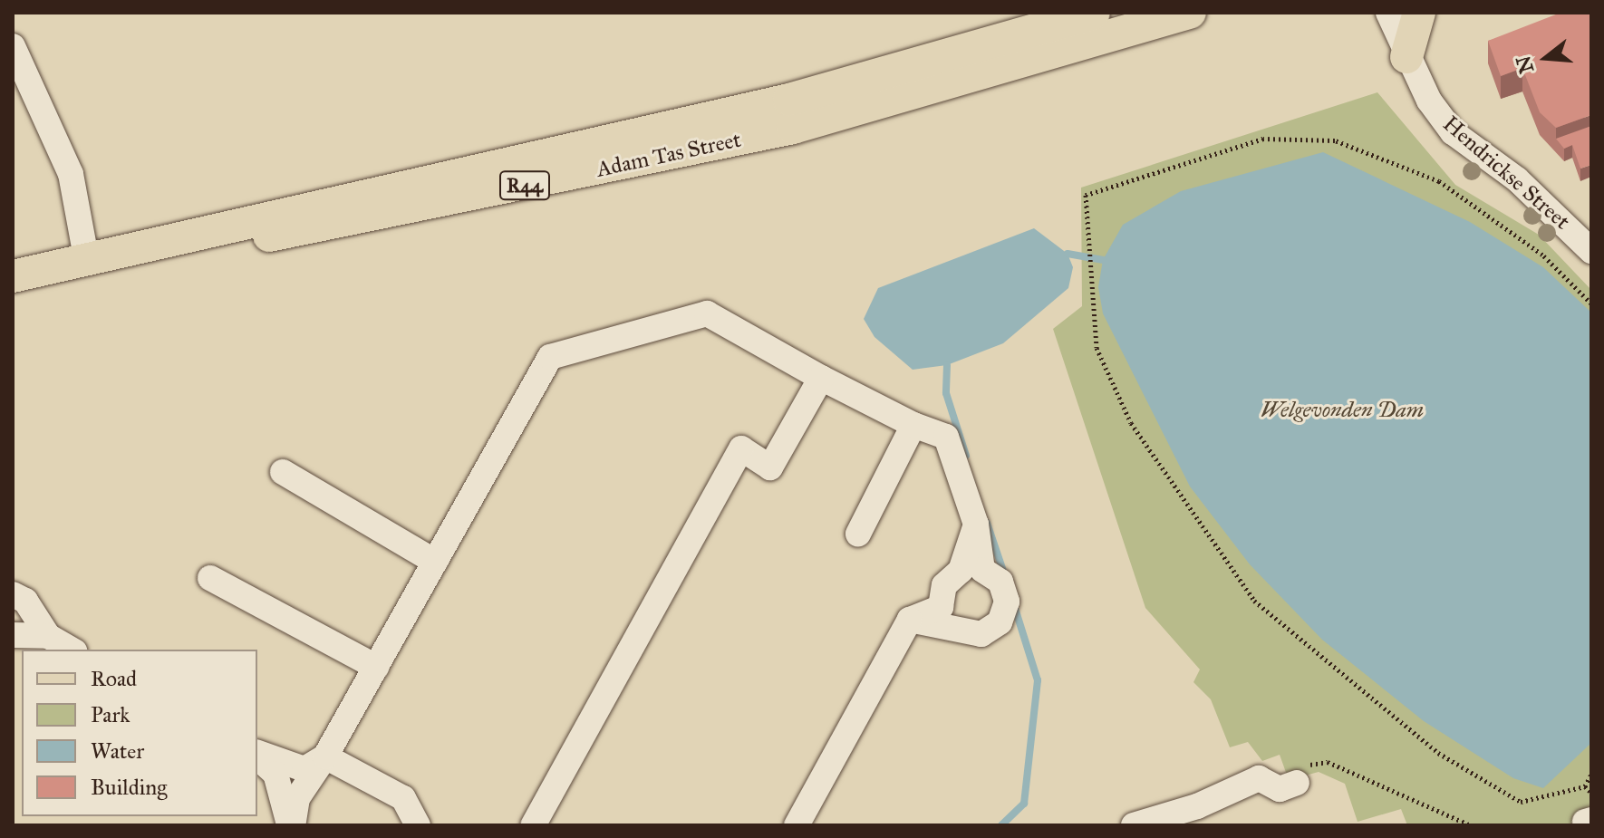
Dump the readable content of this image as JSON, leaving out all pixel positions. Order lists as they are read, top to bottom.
{
  "streets": {
    "main road": ["Adam Tas Street", "R44"],
    "street": ["Hendrickse Street"]
  },
  "parks": ["Welgevonden Dam"],
  "legend": [
    "Road",
    "Park",
    "Water",
    "Building"
  ],
  "north": "left"
}
